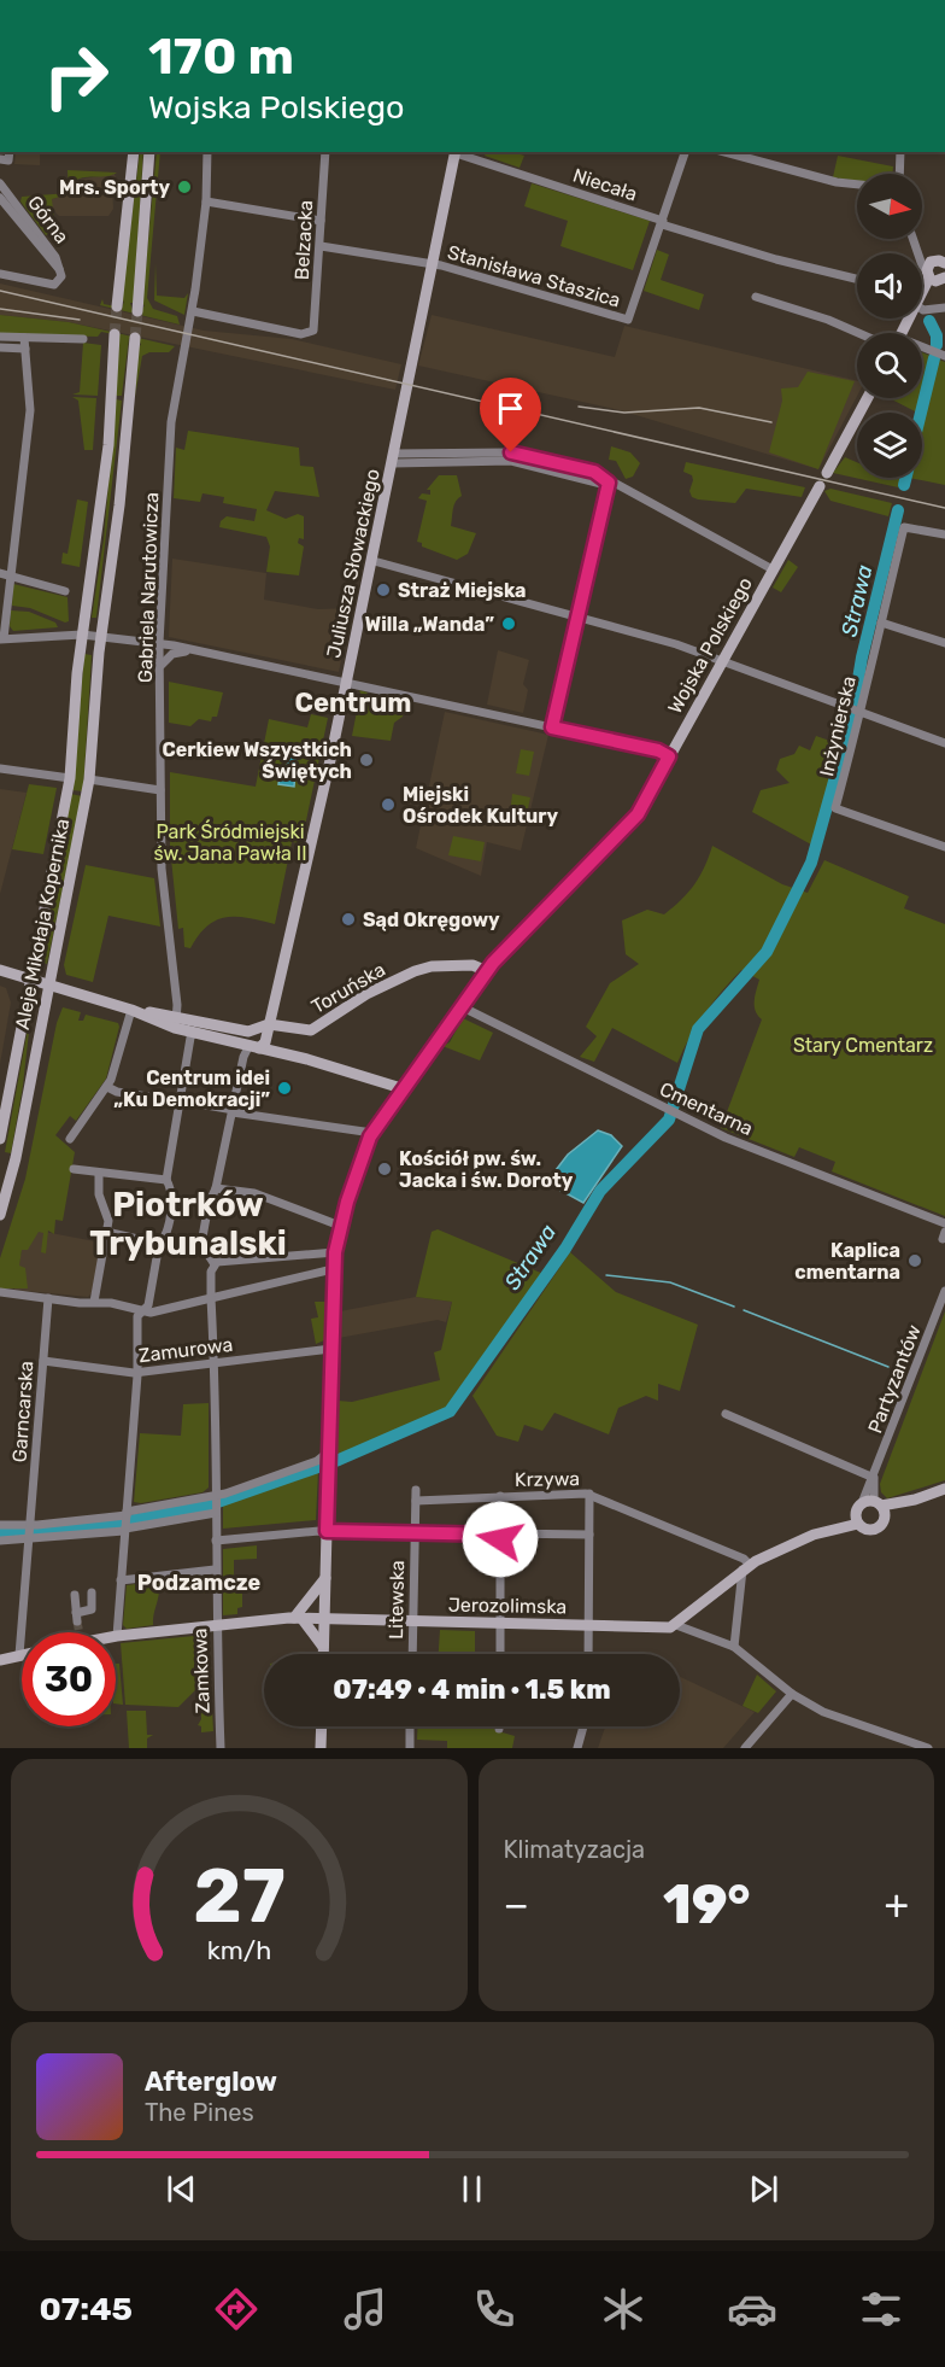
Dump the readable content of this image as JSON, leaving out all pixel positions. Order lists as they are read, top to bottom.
{
  "streets": {
    "street": [
      "Niecała",
      "Górna",
      "Belzacka",
      "Stanisława Staszica",
      "Juliusza Słowackiego",
      "Gabriela Narutowicza",
      "Wojska Polskiego",
      "Inżynierska",
      "Aleje Mikołaja Kopernika",
      "Toruńska",
      "Cmentarna",
      "Zamurowa",
      "Partyzantów",
      "Garncarska",
      "Krzywa",
      "Litewska",
      "Jerozolimska",
      "Zamkowa"
    ]
  },
  "crossings": [
    ["Niecała", "Stanisława Staszica"],
    ["Niecała", "Juliusza Słowackiego"],
    ["Belzacka", "Stanisława Staszica"],
    ["Belzacka", "Gabriela Narutowicza"],
    ["Stanisława Staszica", "Juliusza Słowackiego"],
    ["Juliusza Słowackiego", "Toruńska"],
    ["Wojska Polskiego", "Toruńska"],
    ["Wojska Polskiego", "Cmentarna"],
    ["Wojska Polskiego", "Zamurowa"],
    ["Wojska Polskiego", "Jerozolimska"],
    ["Zamurowa", "Garncarska"],
    ["Zamurowa", "Zamkowa"],
    ["Krzywa", "Litewska"],
    ["Litewska", "Jerozolimska"],
    ["Jerozolimska", "Zamkowa"]
  ],
  "districts": ["Centrum", "Piotrków Trybunalski", "Podzamcze"],
  "water": ["Strawa"],
  "parks": ["Park Śródmiejski św. Jana Pawła II", "Stary Cmentarz"],
  "places": [
    "Mrs. Sporty",
    "Straż Miejska",
    "Willa „Wanda”",
    "Cerkiew Wszystkich Świętych",
    "Miejski Ośrodek Kultury",
    "Sąd Okręgowy",
    "Centrum idei „Ku Demokracji”",
    "Kościół pw. św. Jacka i św. Doroty",
    "Kaplica cmentarna"
  ],
  "north": "right",
  "page": {
    "turn": ["170 m", "Wojska Polskiego"],
    "limit": "30",
    "trip": "07:49 · 4 min · 1.5 km",
    "tile": "Klimatyzacja",
    "heat": ["−", "19°", "+"],
    "song": ["Afterglow", "The Pines"],
    "tabs": "07:45",
    "gauge": ["27", "km/h"]
  }
}
